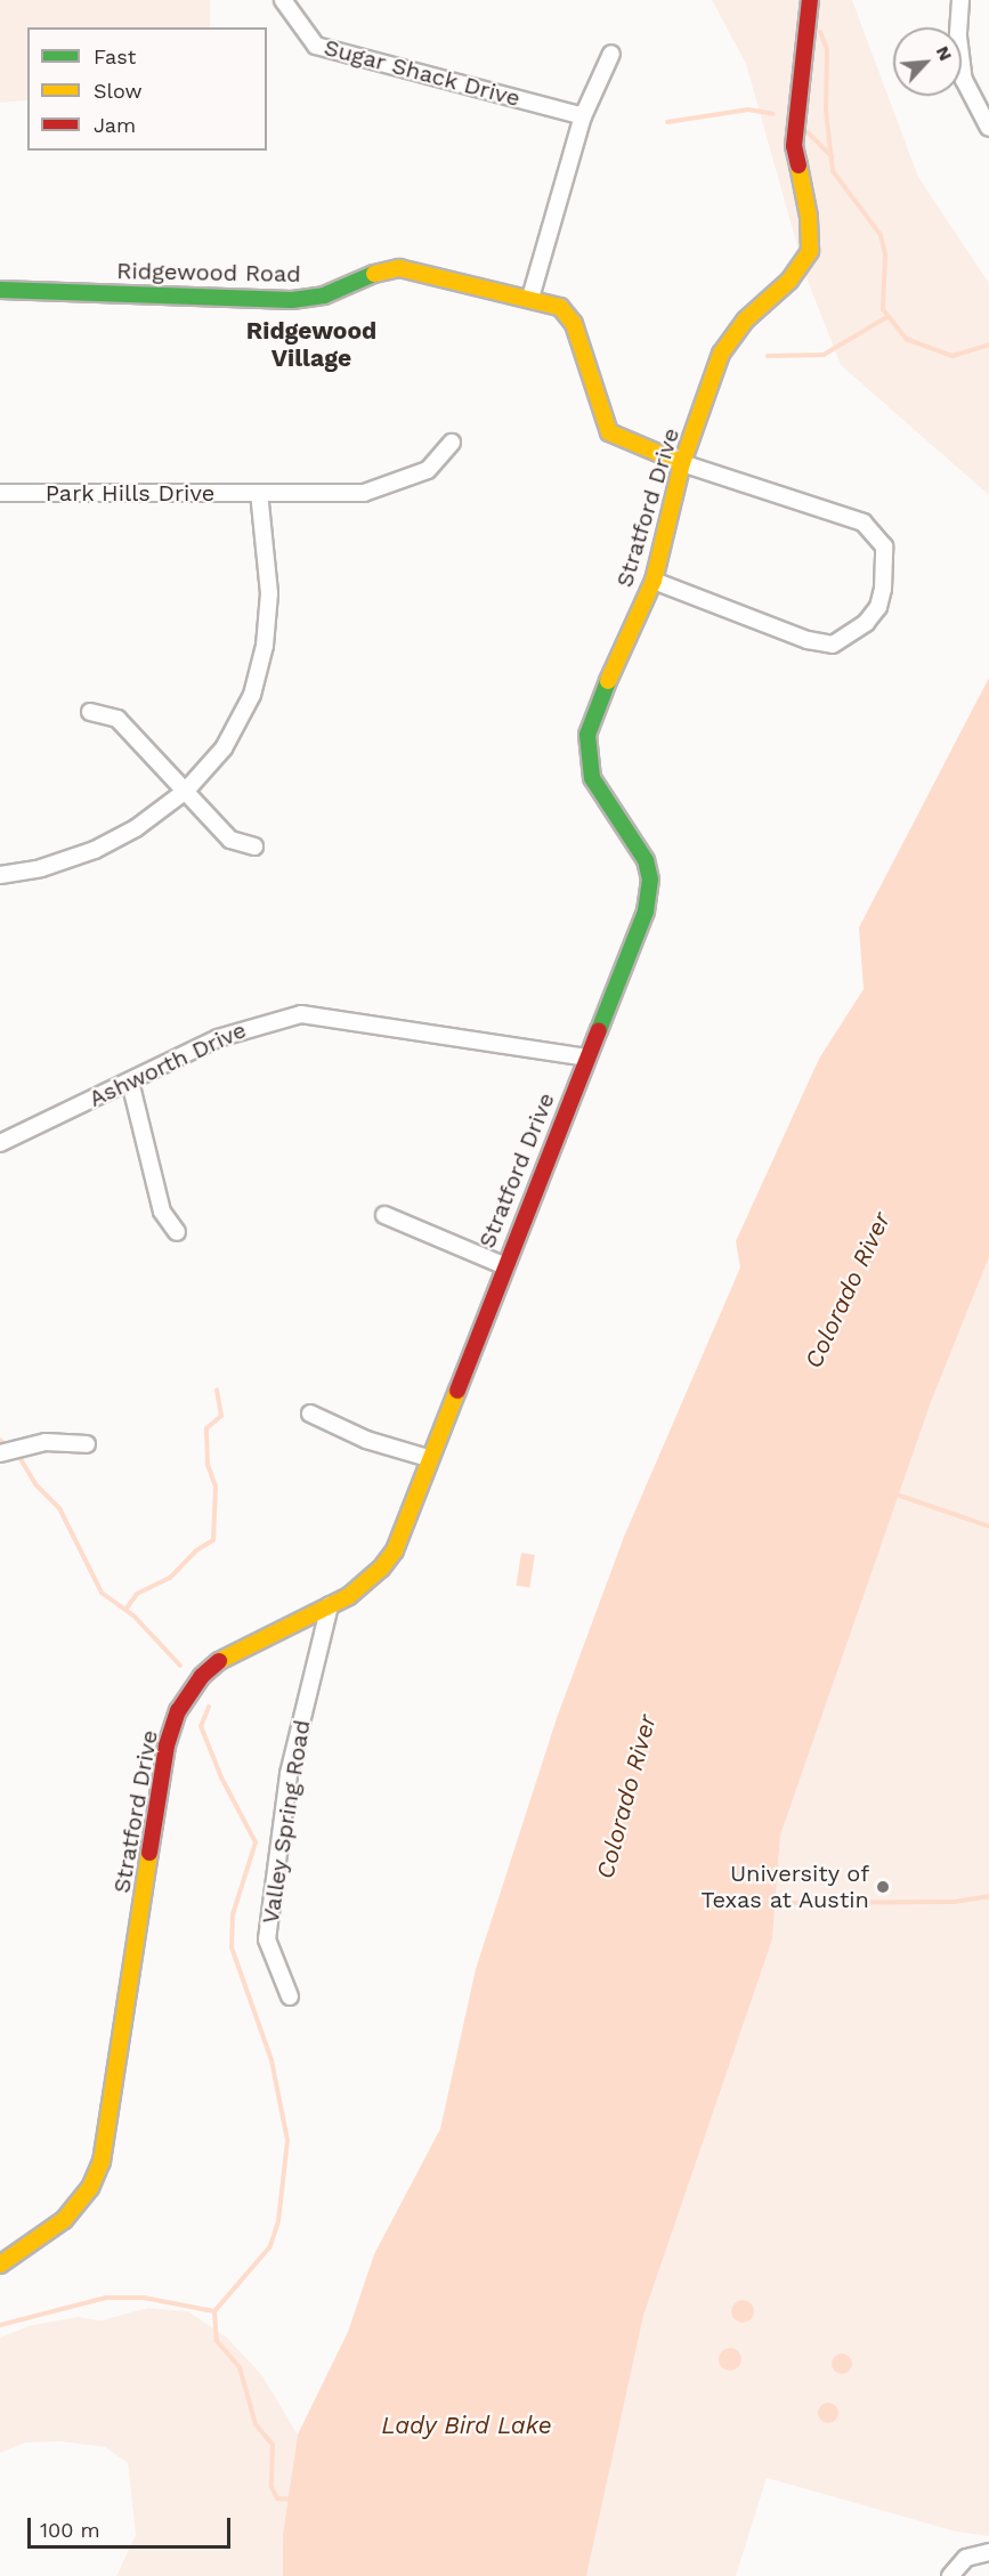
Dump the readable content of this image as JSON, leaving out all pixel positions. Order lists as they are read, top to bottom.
{
  "streets": {
    "street": [
      "Sugar Shack Drive",
      "Ridgewood Road",
      "Park Hills Drive",
      "Stratford Drive",
      "Ashworth Drive",
      "Valley Spring Road"
    ]
  },
  "crossings": [
    ["Ridgewood Road", "Stratford Drive"],
    ["Stratford Drive", "Ashworth Drive"],
    ["Stratford Drive", "Valley Spring Road"]
  ],
  "districts": ["Ridgewood Village"],
  "water": ["Colorado River", "Lady Bird Lake"],
  "places": ["University of Texas at Austin"],
  "legend": ["Fast", "Slow", "Jam"],
  "scale_bar": "100 m",
  "north": "top right"
}
